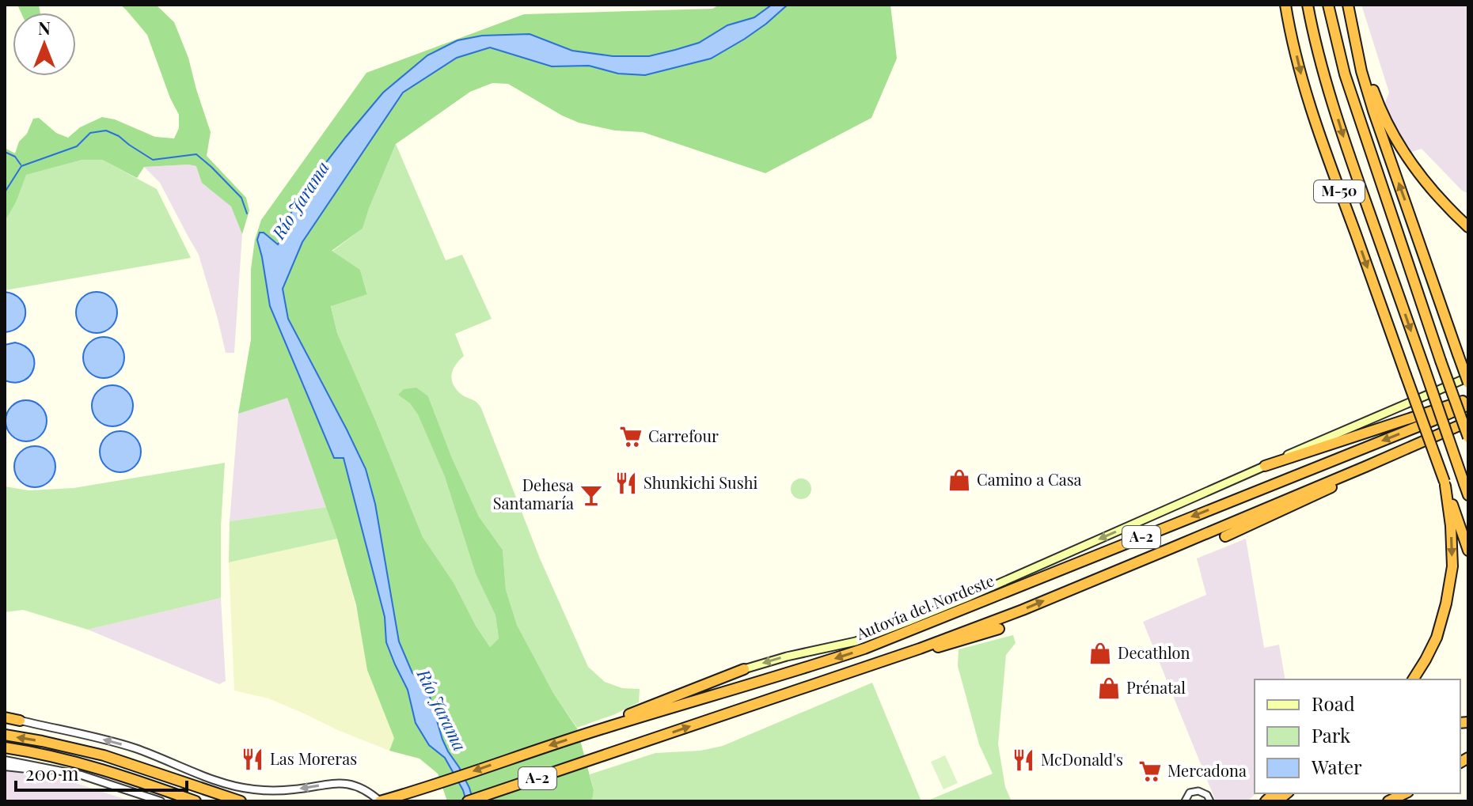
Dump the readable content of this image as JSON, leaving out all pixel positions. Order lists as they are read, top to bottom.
{
  "streets": {
    "highway": ["M-50", "A-2", "Autovía del Nordeste"]
  },
  "water": ["Río Jarama"],
  "places": {
    "supermarket": ["Carrefour", "Mercadona"],
    "shop": ["Camino a Casa", "Decathlon", "Prénatal"],
    "restaurant": ["Shunkichi Sushi", "Las Moreras", "McDonald's"],
    "bar": ["Dehesa Santamaría"]
  },
  "legend": ["Road", "Park", "Water"],
  "scale_bar": "200 m",
  "north": "top"
}
